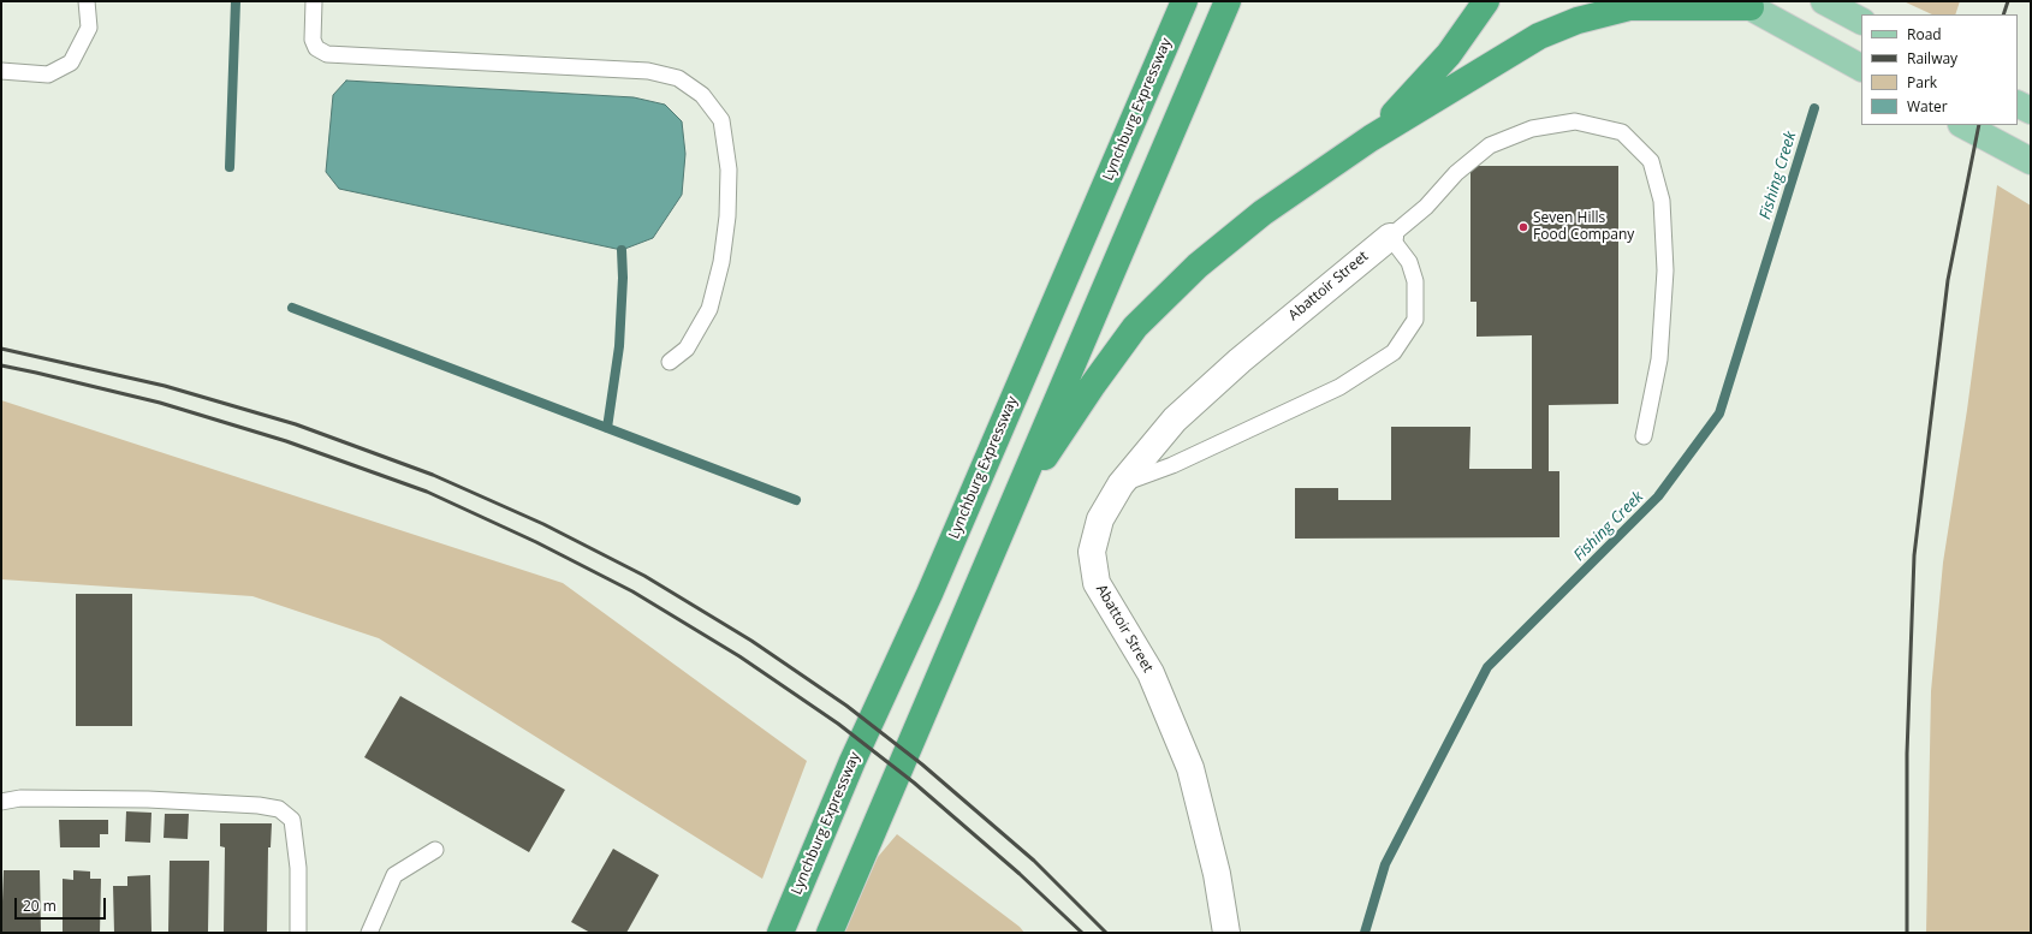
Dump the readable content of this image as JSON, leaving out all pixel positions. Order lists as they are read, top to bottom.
{
  "streets": {
    "highway": ["Lynchburg Expressway"],
    "street": ["Abattoir Street"]
  },
  "water": ["Fishing Creek"],
  "places": ["Seven Hills Food Company"],
  "legend": [
    "Road",
    "Railway",
    "Park",
    "Water"
  ],
  "scale_bar": "20 m"
}
